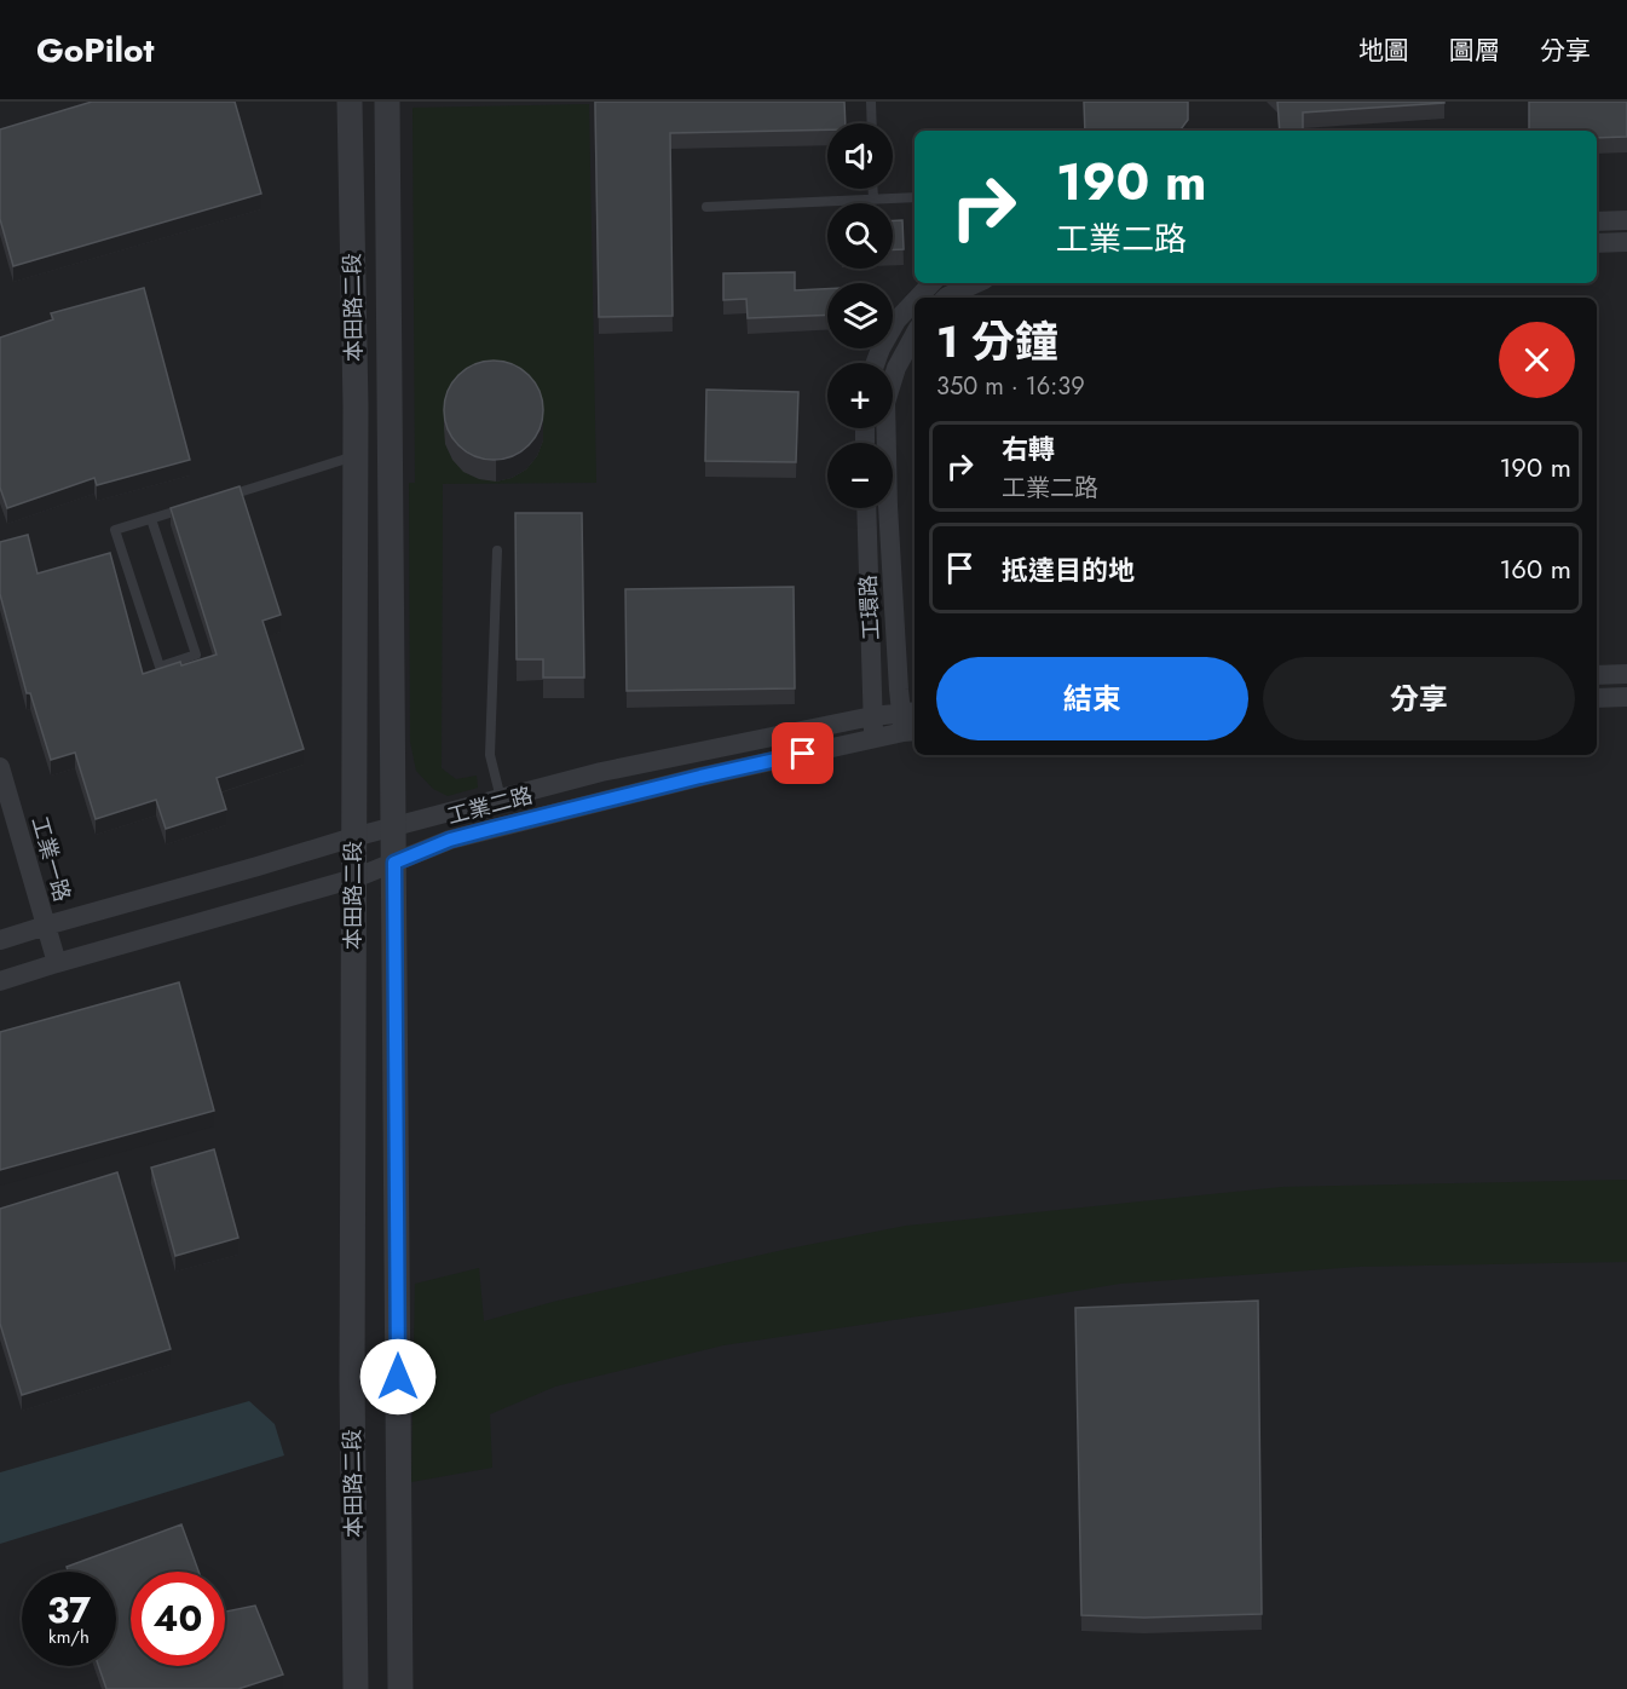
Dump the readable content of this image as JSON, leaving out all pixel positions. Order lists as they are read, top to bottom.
{
  "streets": {
    "street": [
      "本田路二段",
      "工環路",
      "工業二路",
      "工業一路"
    ]
  },
  "crossings": [
    ["本田路二段", "工業二路"],
    ["工環路", "工業二路"],
    ["工業二路", "工業一路"]
  ],
  "page": {
    "header": "GoPilot",
    "nav": ["地圖", "圖層", "分享"],
    "map_buttons": ["+", "−"],
    "turn": ["190 m", "工業二路"],
    "heading": ["1 分鐘", "350 m · 16:39"],
    "list": [
      {
        "name": "右轉",
        "note": "工業二路",
        "value": "190 m"
      },
      {
        "name": "抵達目的地",
        "value": "160 m"
      }
    ],
    "buttons": ["結束", "分享"],
    "speed": "37 km/h",
    "limit": "40"
  }
}
